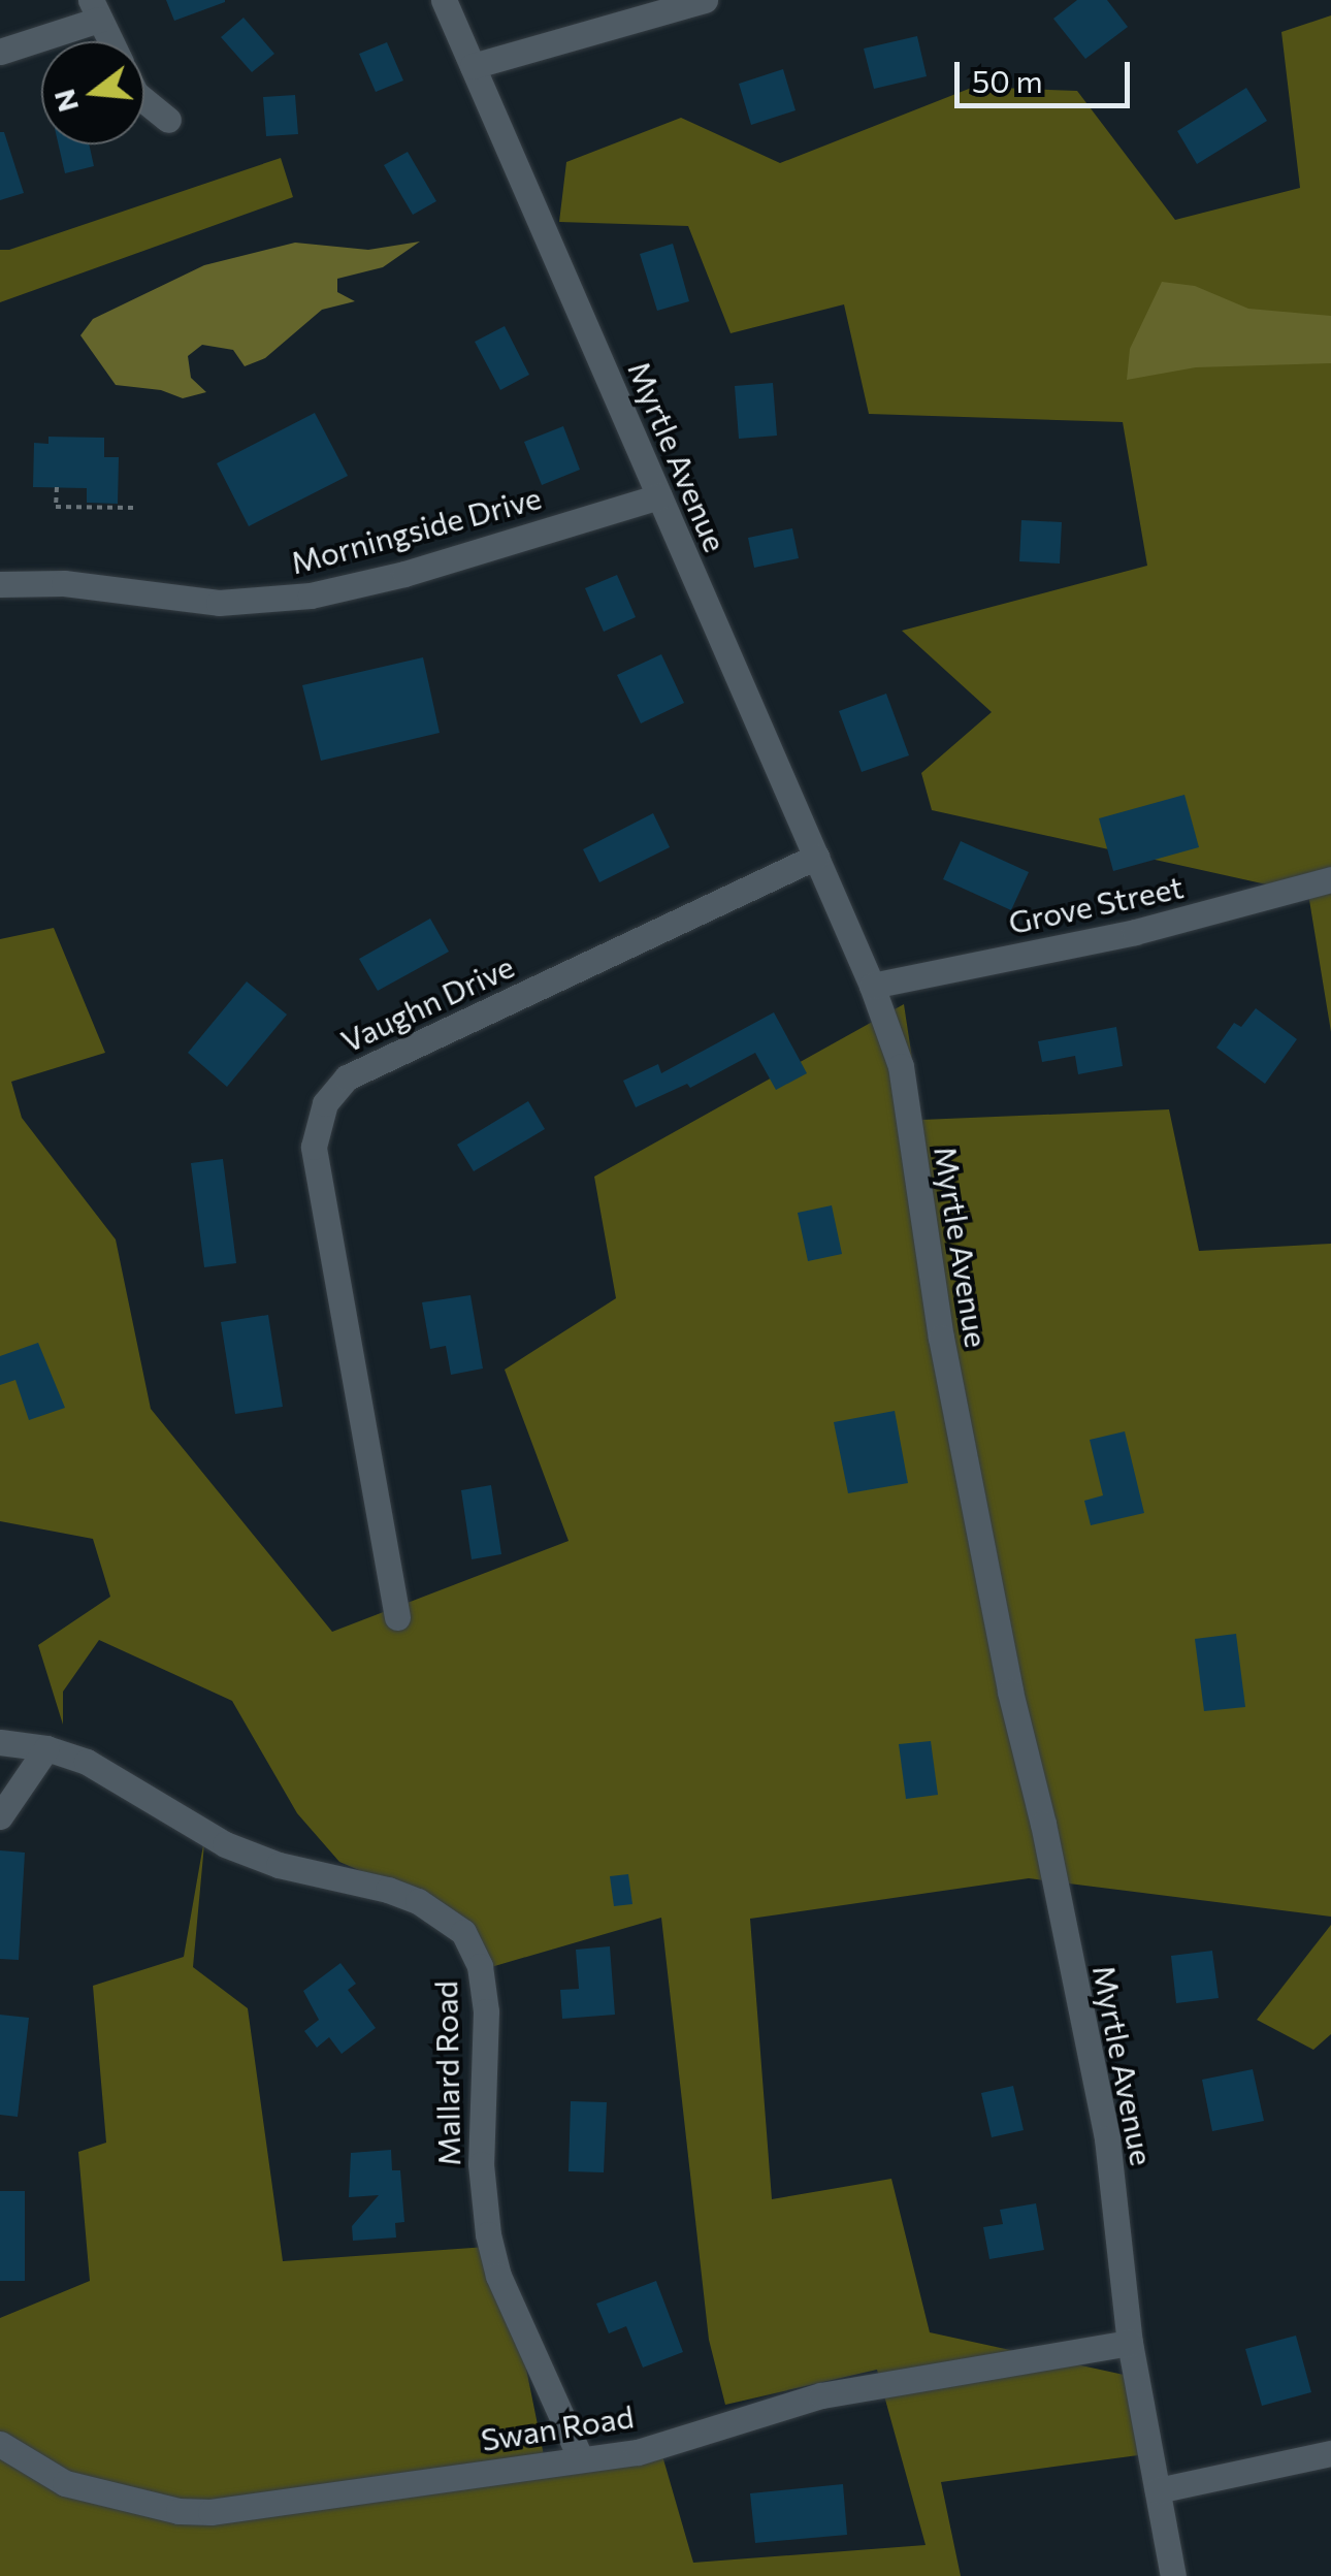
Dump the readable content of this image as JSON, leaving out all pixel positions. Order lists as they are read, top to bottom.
{
  "streets": {
    "street": [
      "Myrtle Avenue",
      "Morningside Drive",
      "Grove Street",
      "Vaughn Drive",
      "Mallard Road",
      "Swan Road"
    ]
  },
  "crossings": [
    ["Myrtle Avenue", "Morningside Drive"],
    ["Myrtle Avenue", "Grove Street"],
    ["Myrtle Avenue", "Vaughn Drive"],
    ["Myrtle Avenue", "Swan Road"],
    ["Mallard Road", "Swan Road"]
  ],
  "scale_bar": "50 m",
  "north": "left"
}
